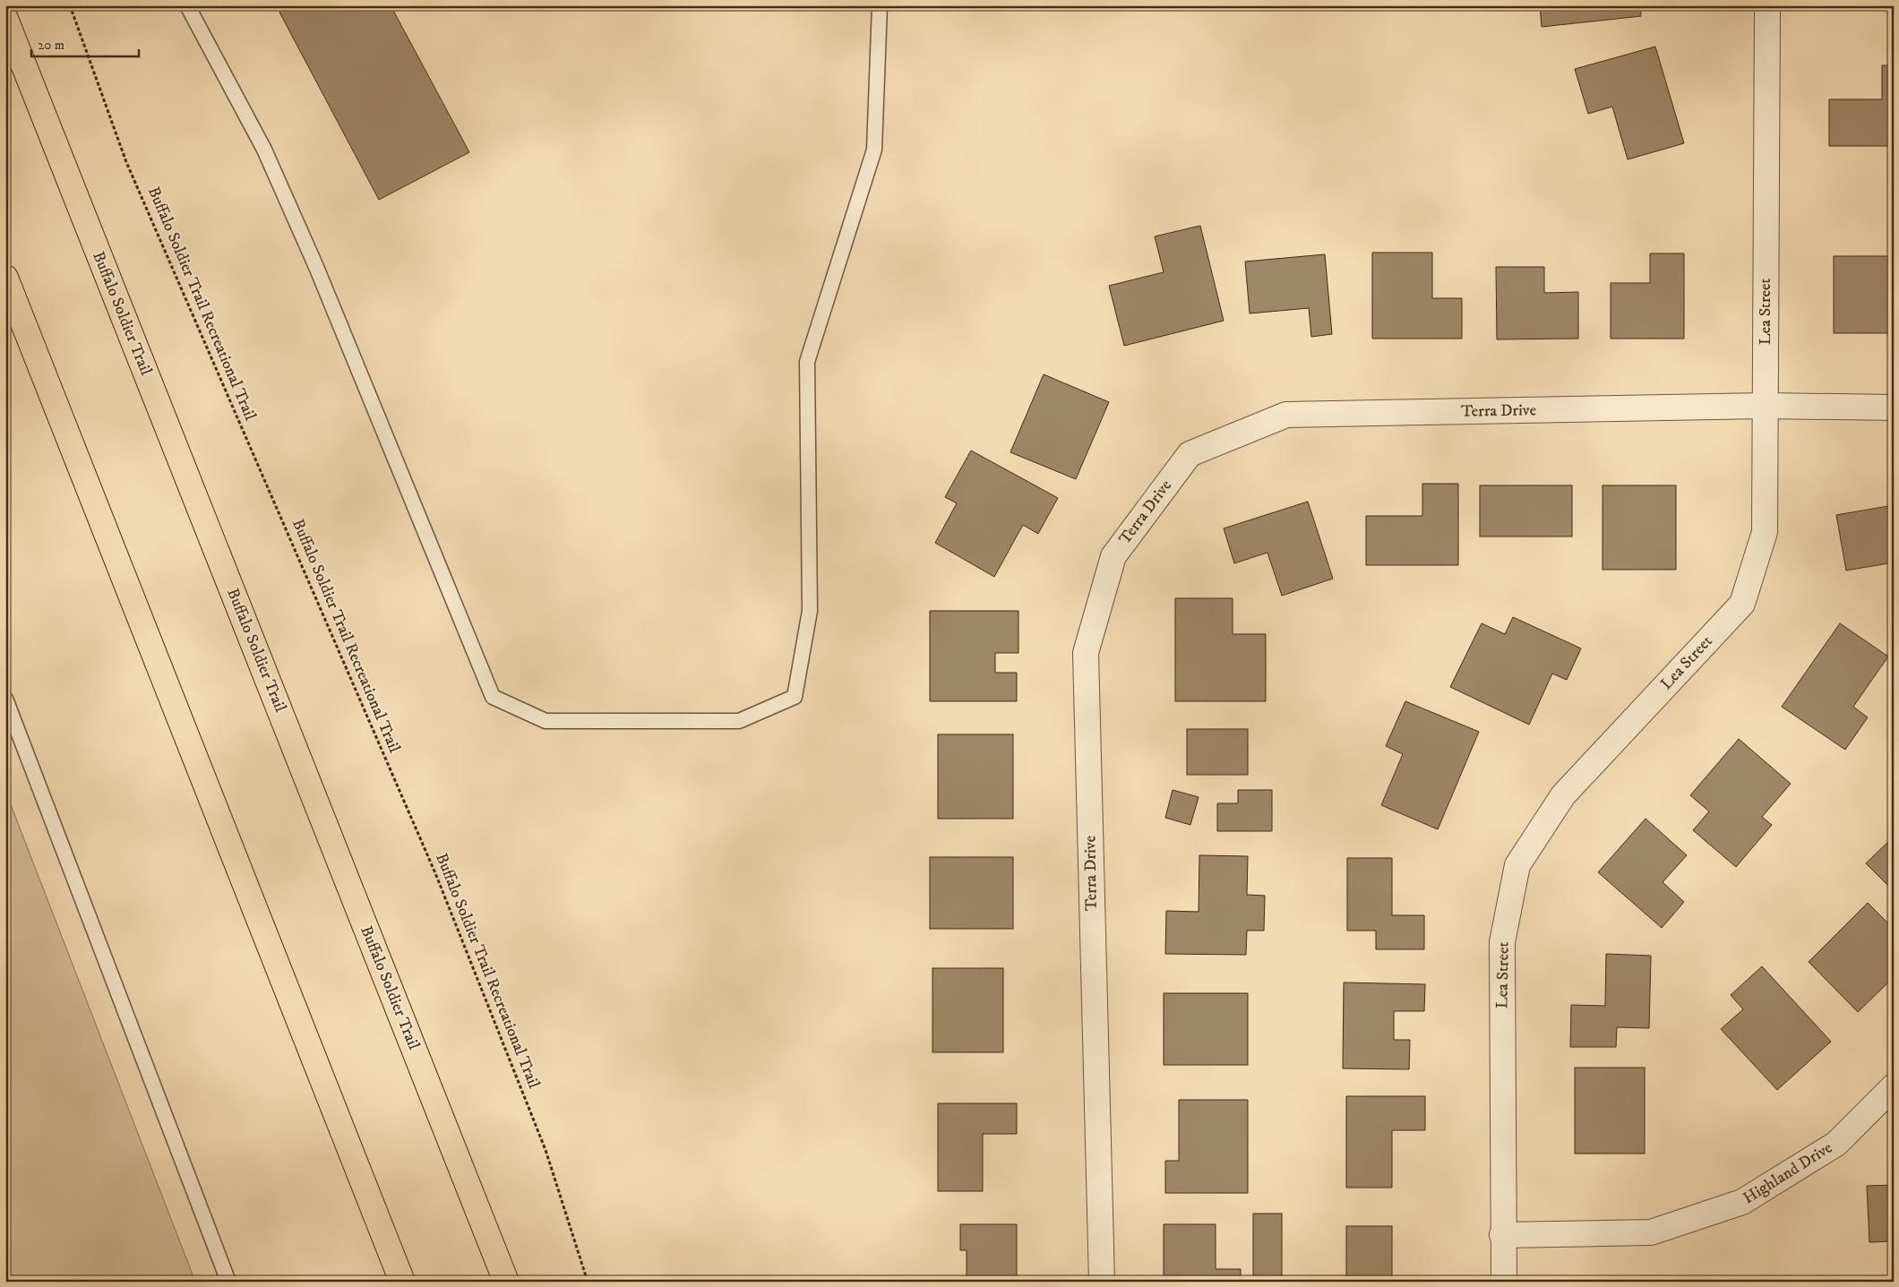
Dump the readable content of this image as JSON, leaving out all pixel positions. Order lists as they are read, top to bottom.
{
  "streets": {
    "main road": ["Buffalo Soldier Trail"],
    "street": ["Lea Street", "Terra Drive", "Highland Drive"],
    "path": ["Buffalo Soldier Trail Recreational Trail"]
  },
  "crossings": [
    ["Lea Street", "Terra Drive"],
    ["Lea Street", "Highland Drive"]
  ],
  "scale_bar": "20 m"
}
